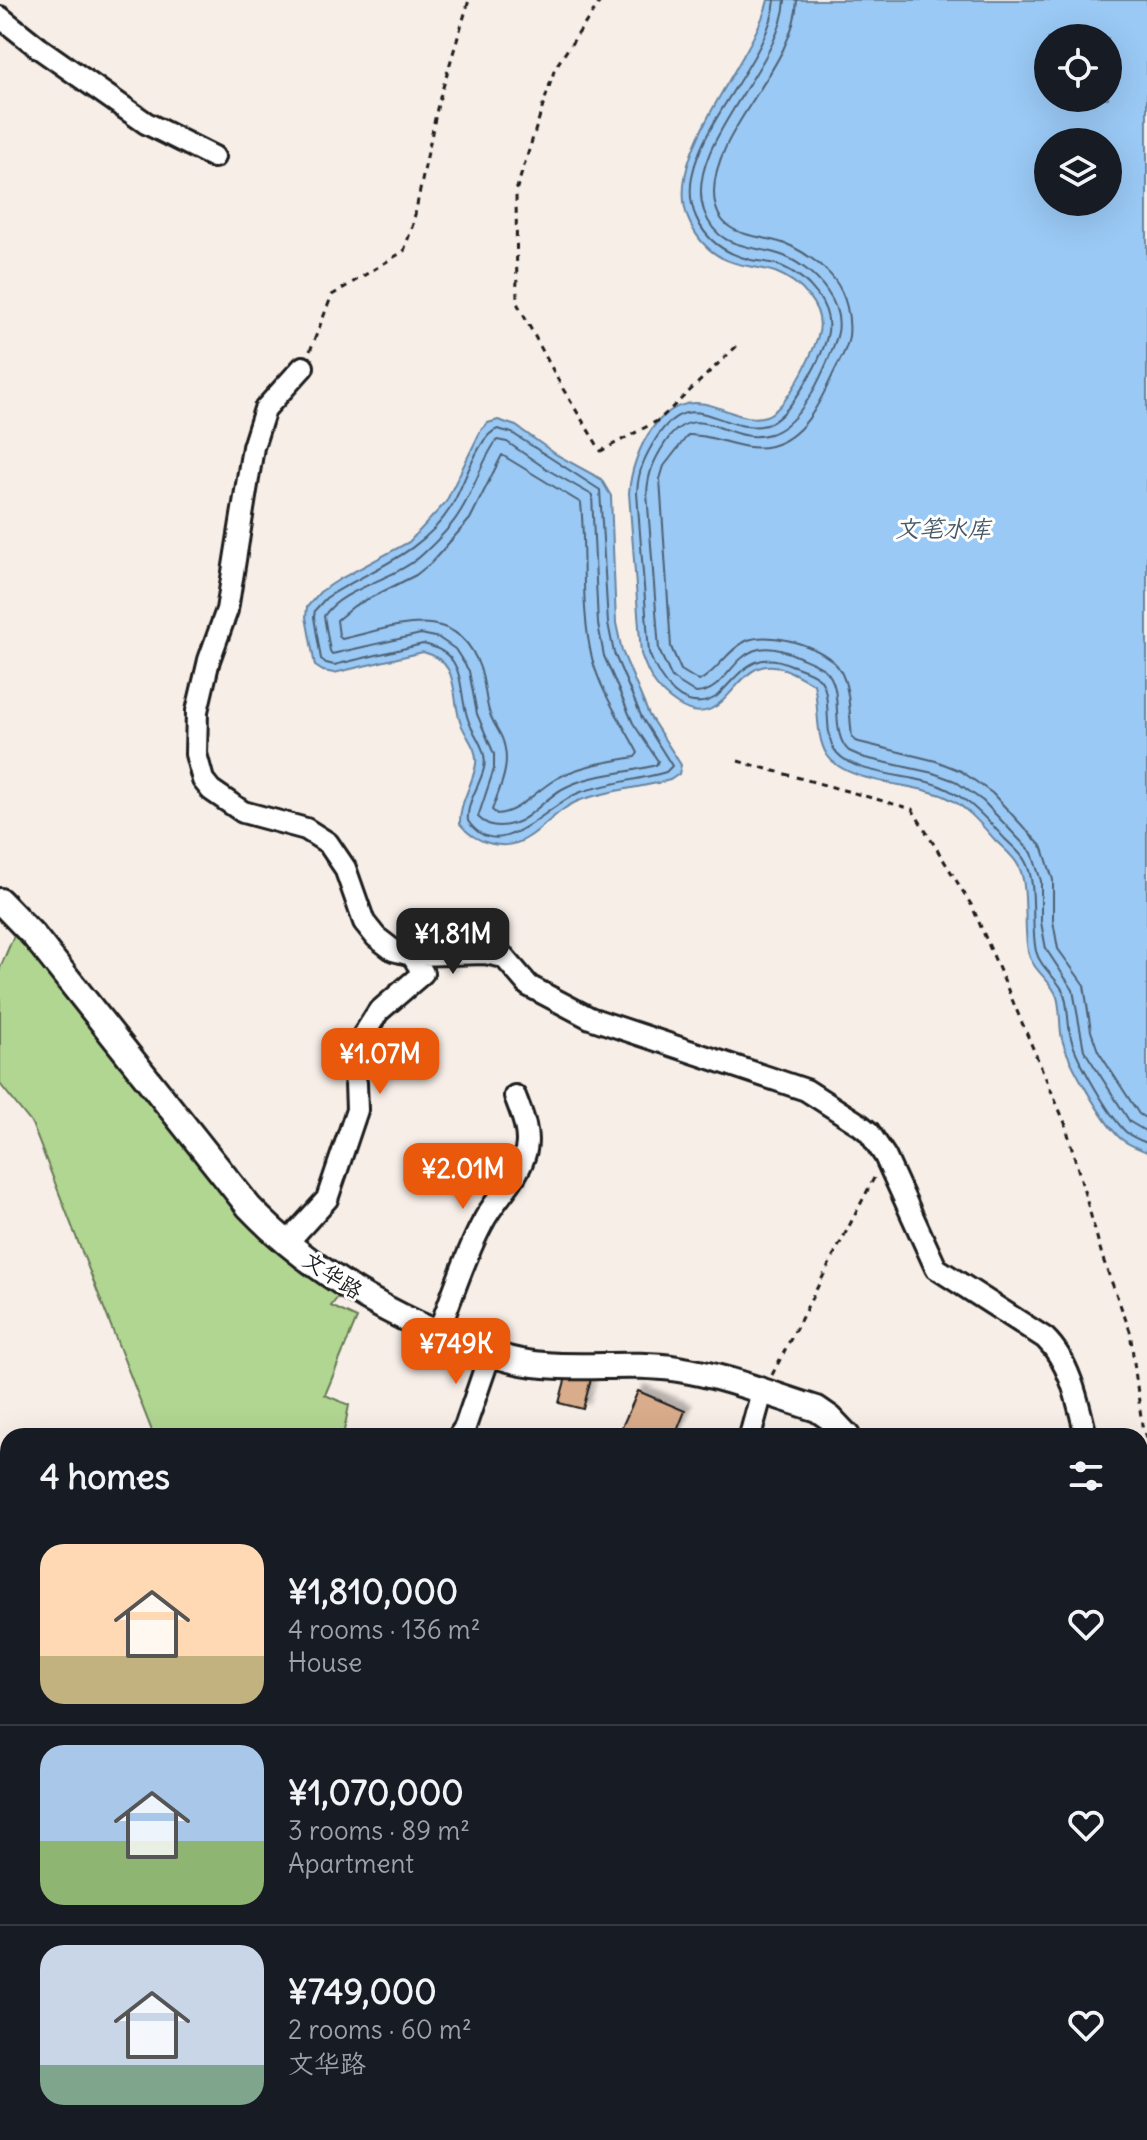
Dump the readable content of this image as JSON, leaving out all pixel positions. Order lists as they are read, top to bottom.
{
  "streets": {
    "street": ["文华路"]
  },
  "water": ["文笔水库"],
  "page": {
    "price": [
      "¥1.81M",
      "¥1.07M",
      "¥2.01M",
      "¥749K"
    ],
    "heading": "4 homes",
    "list": [
      {
        "name": "¥1,810,000",
        "note": "4 rooms · 136 m² · House"
      },
      {
        "name": "¥1,070,000",
        "note": "3 rooms · 89 m² · Apartment"
      },
      {
        "name": "¥749,000",
        "note": "2 rooms · 60 m² · 文华路"
      }
    ]
  }
}
